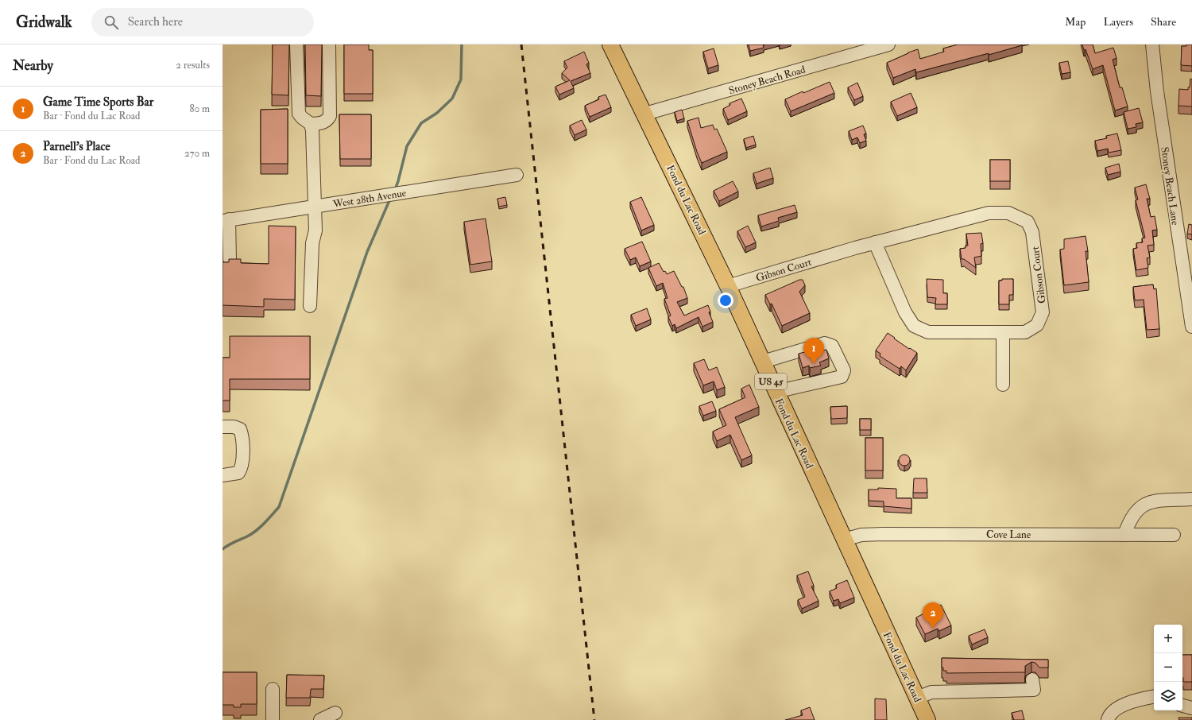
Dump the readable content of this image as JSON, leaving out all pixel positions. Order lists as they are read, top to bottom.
{
  "streets": {
    "main road": ["Fond du Lac Road", "US 45"],
    "street": [
      "Stoney Beach Road",
      "Stoney Beach Lane",
      "West 28th Avenue",
      "Gibson Court",
      "Cove Lane"
    ]
  },
  "crossings": [
    ["Stoney Beach Road", "Fond du Lac Road"],
    ["Fond du Lac Road", "Gibson Court"],
    ["Fond du Lac Road", "Cove Lane"]
  ],
  "page": {
    "header": "Gridwalk",
    "search": "Search here",
    "nav": ["Map", "Layers", "Share"],
    "heading": ["Nearby", "2 results"],
    "list": [
      {
        "mark": "1",
        "name": "Game Time Sports Bar",
        "note": "Bar · Fond du Lac Road",
        "value": "80 m"
      },
      {
        "mark": "2",
        "name": "Parnell's Place",
        "note": "Bar · Fond du Lac Road",
        "value": "270 m"
      }
    ],
    "pins": ["1", "2"],
    "map_buttons": ["+", "−"]
  }
}
